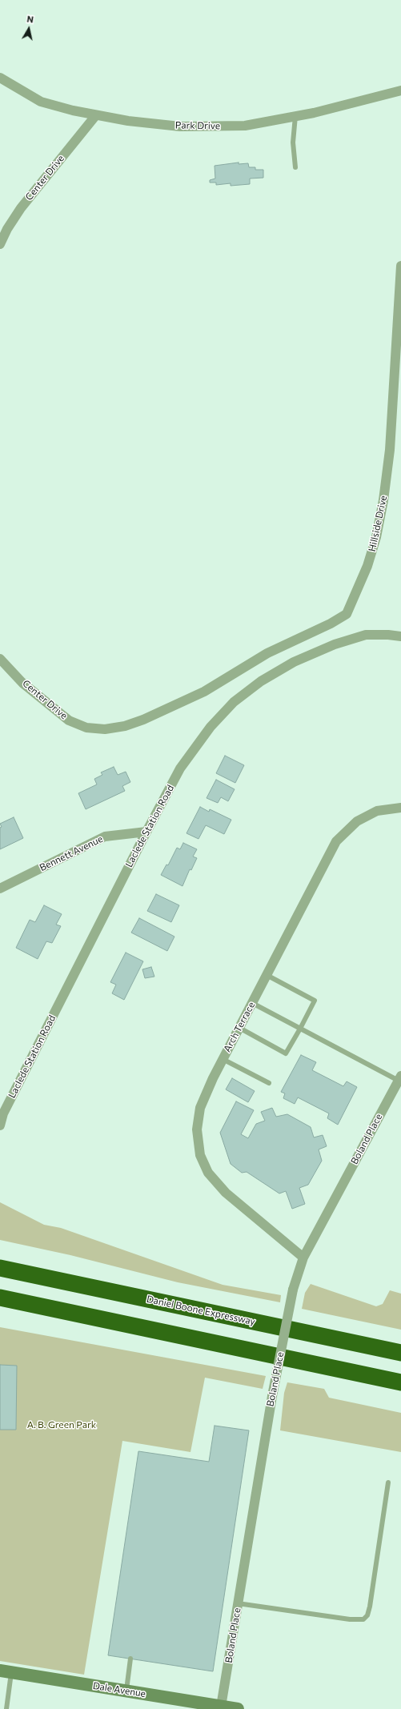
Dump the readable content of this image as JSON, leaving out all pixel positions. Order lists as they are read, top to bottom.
{
  "streets": {
    "highway": ["Daniel Boone Expressway"],
    "street": [
      "Park Drive",
      "Center Drive",
      "Hillside Drive",
      "Laclede Station Road",
      "Bennett Avenue",
      "Arch Terrace",
      "Boland Place",
      "Dale Avenue"
    ]
  },
  "crossings": [
    ["Park Drive", "Center Drive"],
    ["Center Drive", "Hillside Drive"],
    ["Laclede Station Road", "Bennett Avenue"],
    ["Arch Terrace", "Boland Place"],
    ["Boland Place", "Dale Avenue"]
  ],
  "parks": ["A. B. Green Park"],
  "north": "top"
}
